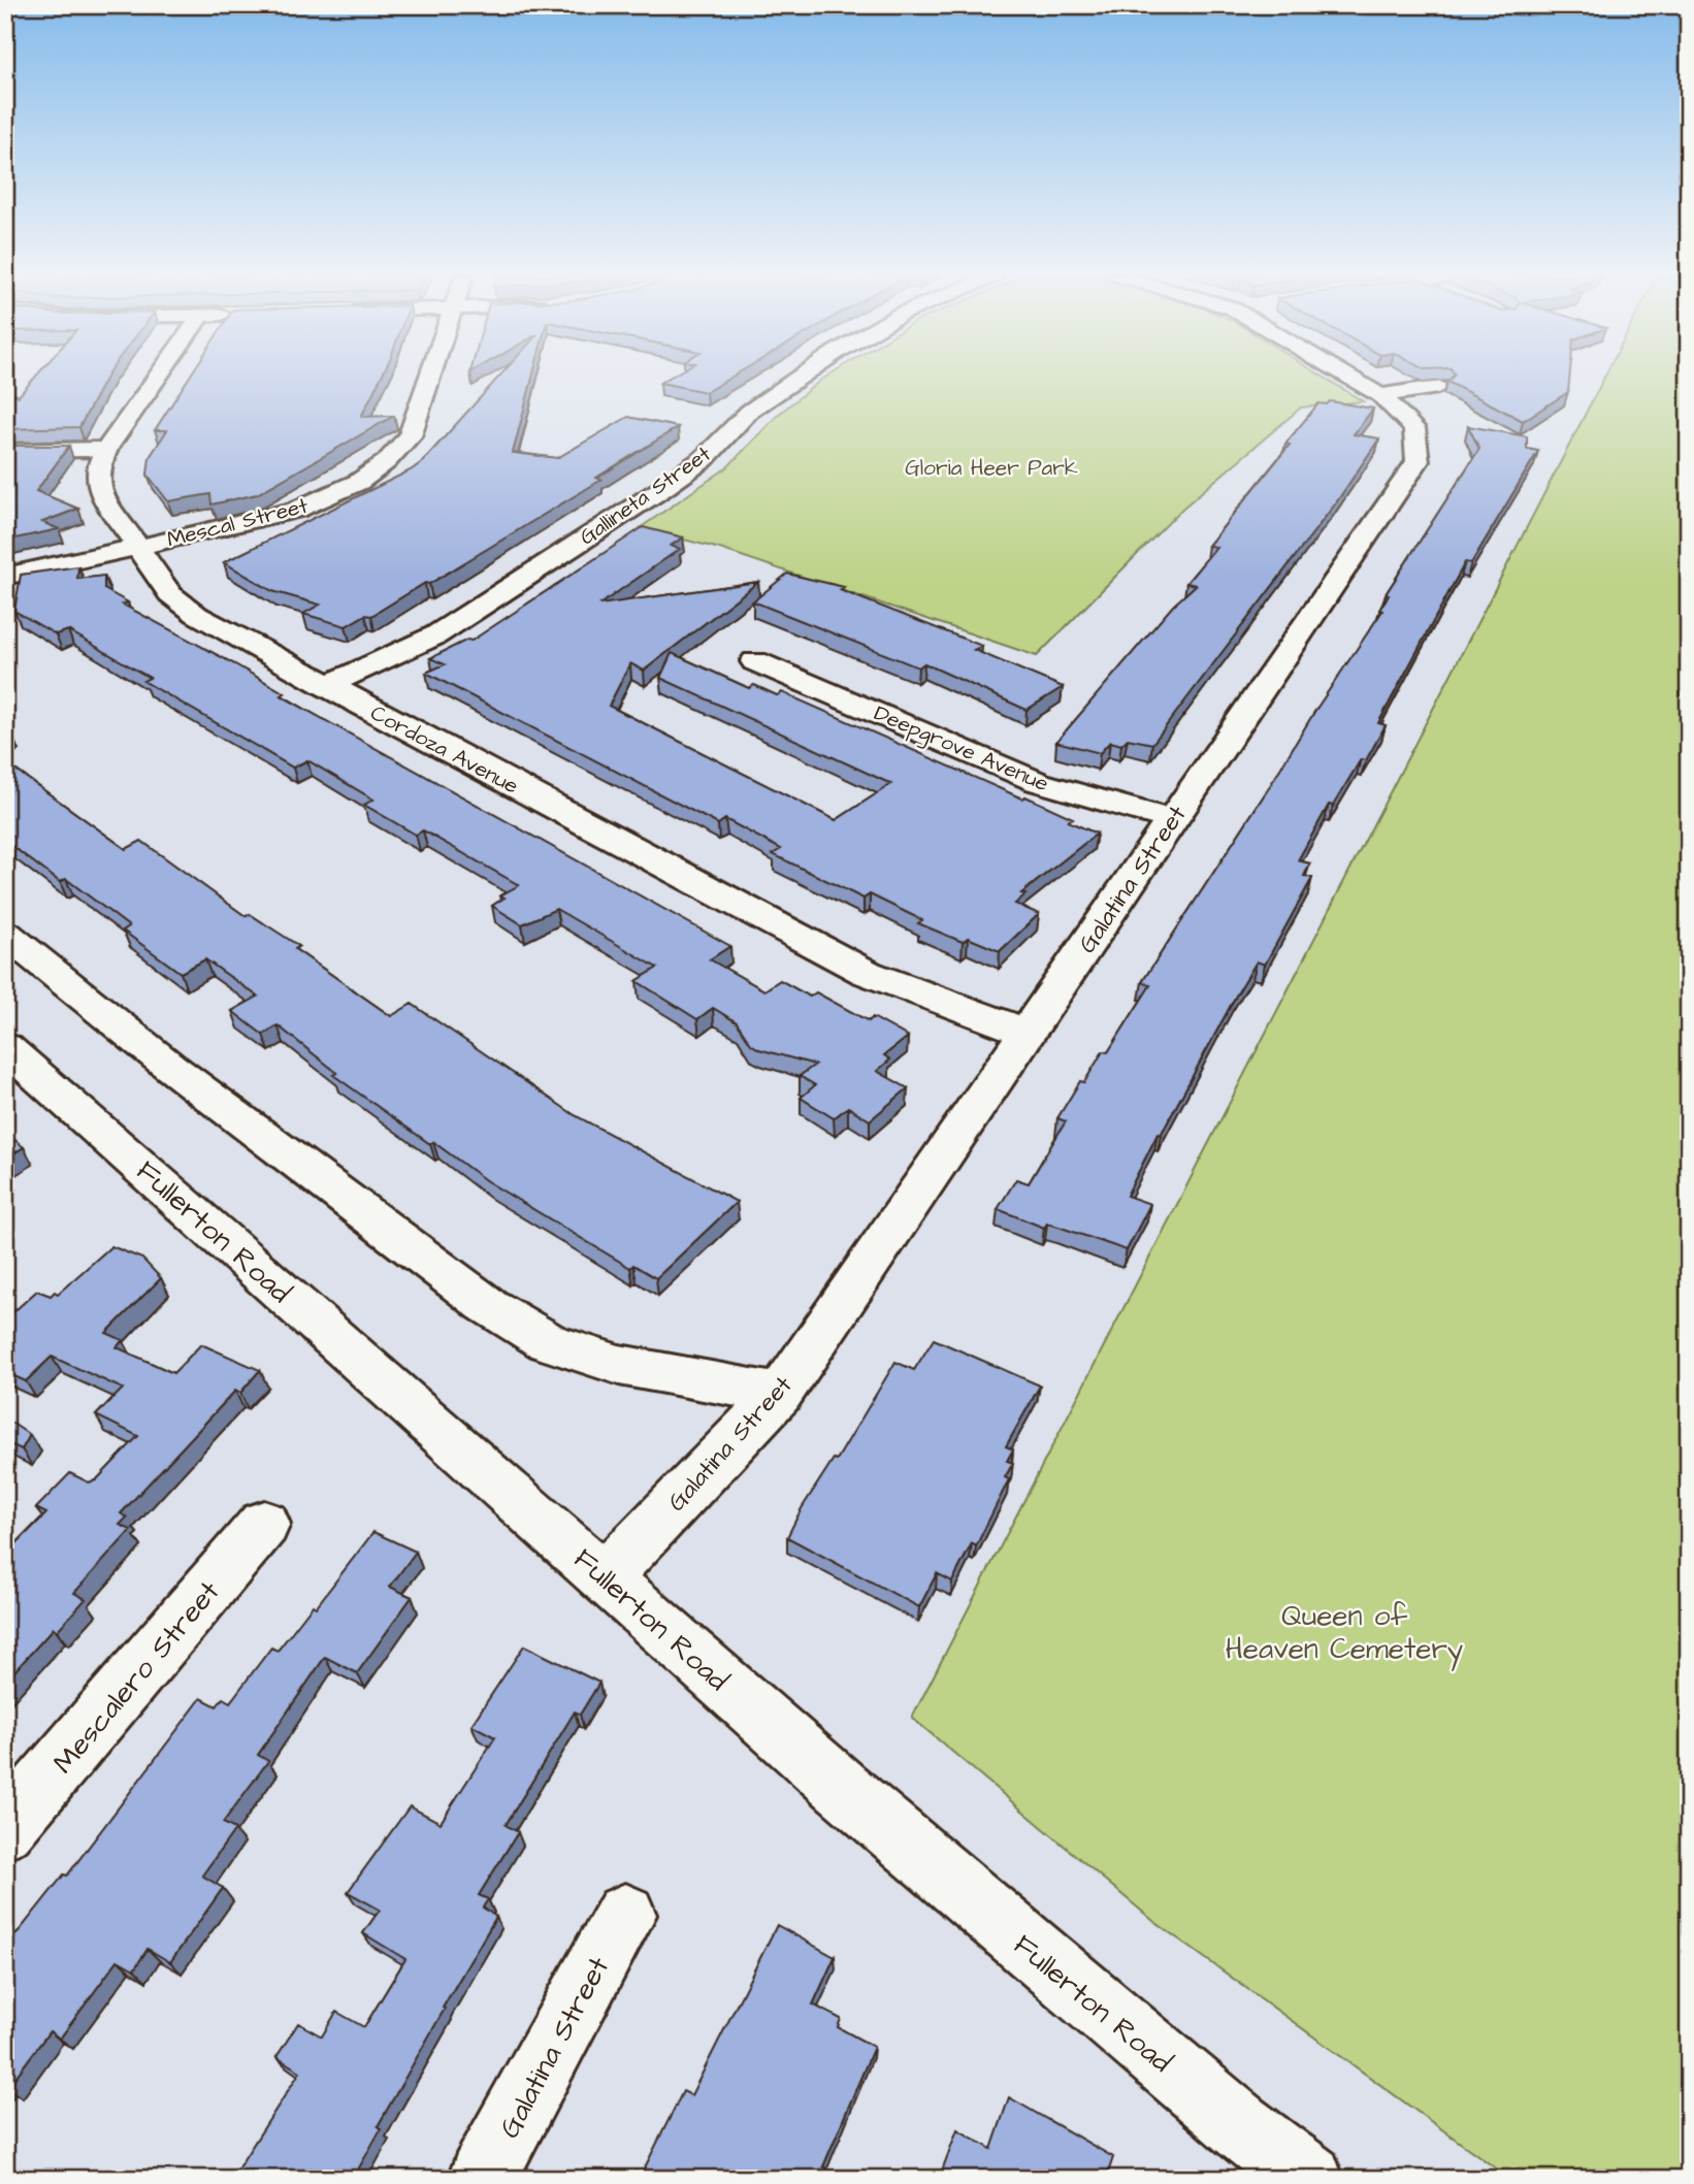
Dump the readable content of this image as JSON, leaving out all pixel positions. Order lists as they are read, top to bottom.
{
  "streets": {
    "street": [
      "Gallineta Street",
      "Mescal Street",
      "Deepgrove Avenue",
      "Cordoza Avenue",
      "Galatina Street",
      "Fullerton Road",
      "Mescalero Street"
    ]
  },
  "crossings": [
    ["Gallineta Street", "Cordoza Avenue"],
    ["Mescal Street", "Cordoza Avenue"],
    ["Deepgrove Avenue", "Galatina Street"],
    ["Cordoza Avenue", "Galatina Street"],
    ["Galatina Street", "Fullerton Road"]
  ],
  "parks": ["Gloria Heer Park", "Queen of Heaven Cemetery"]
}
